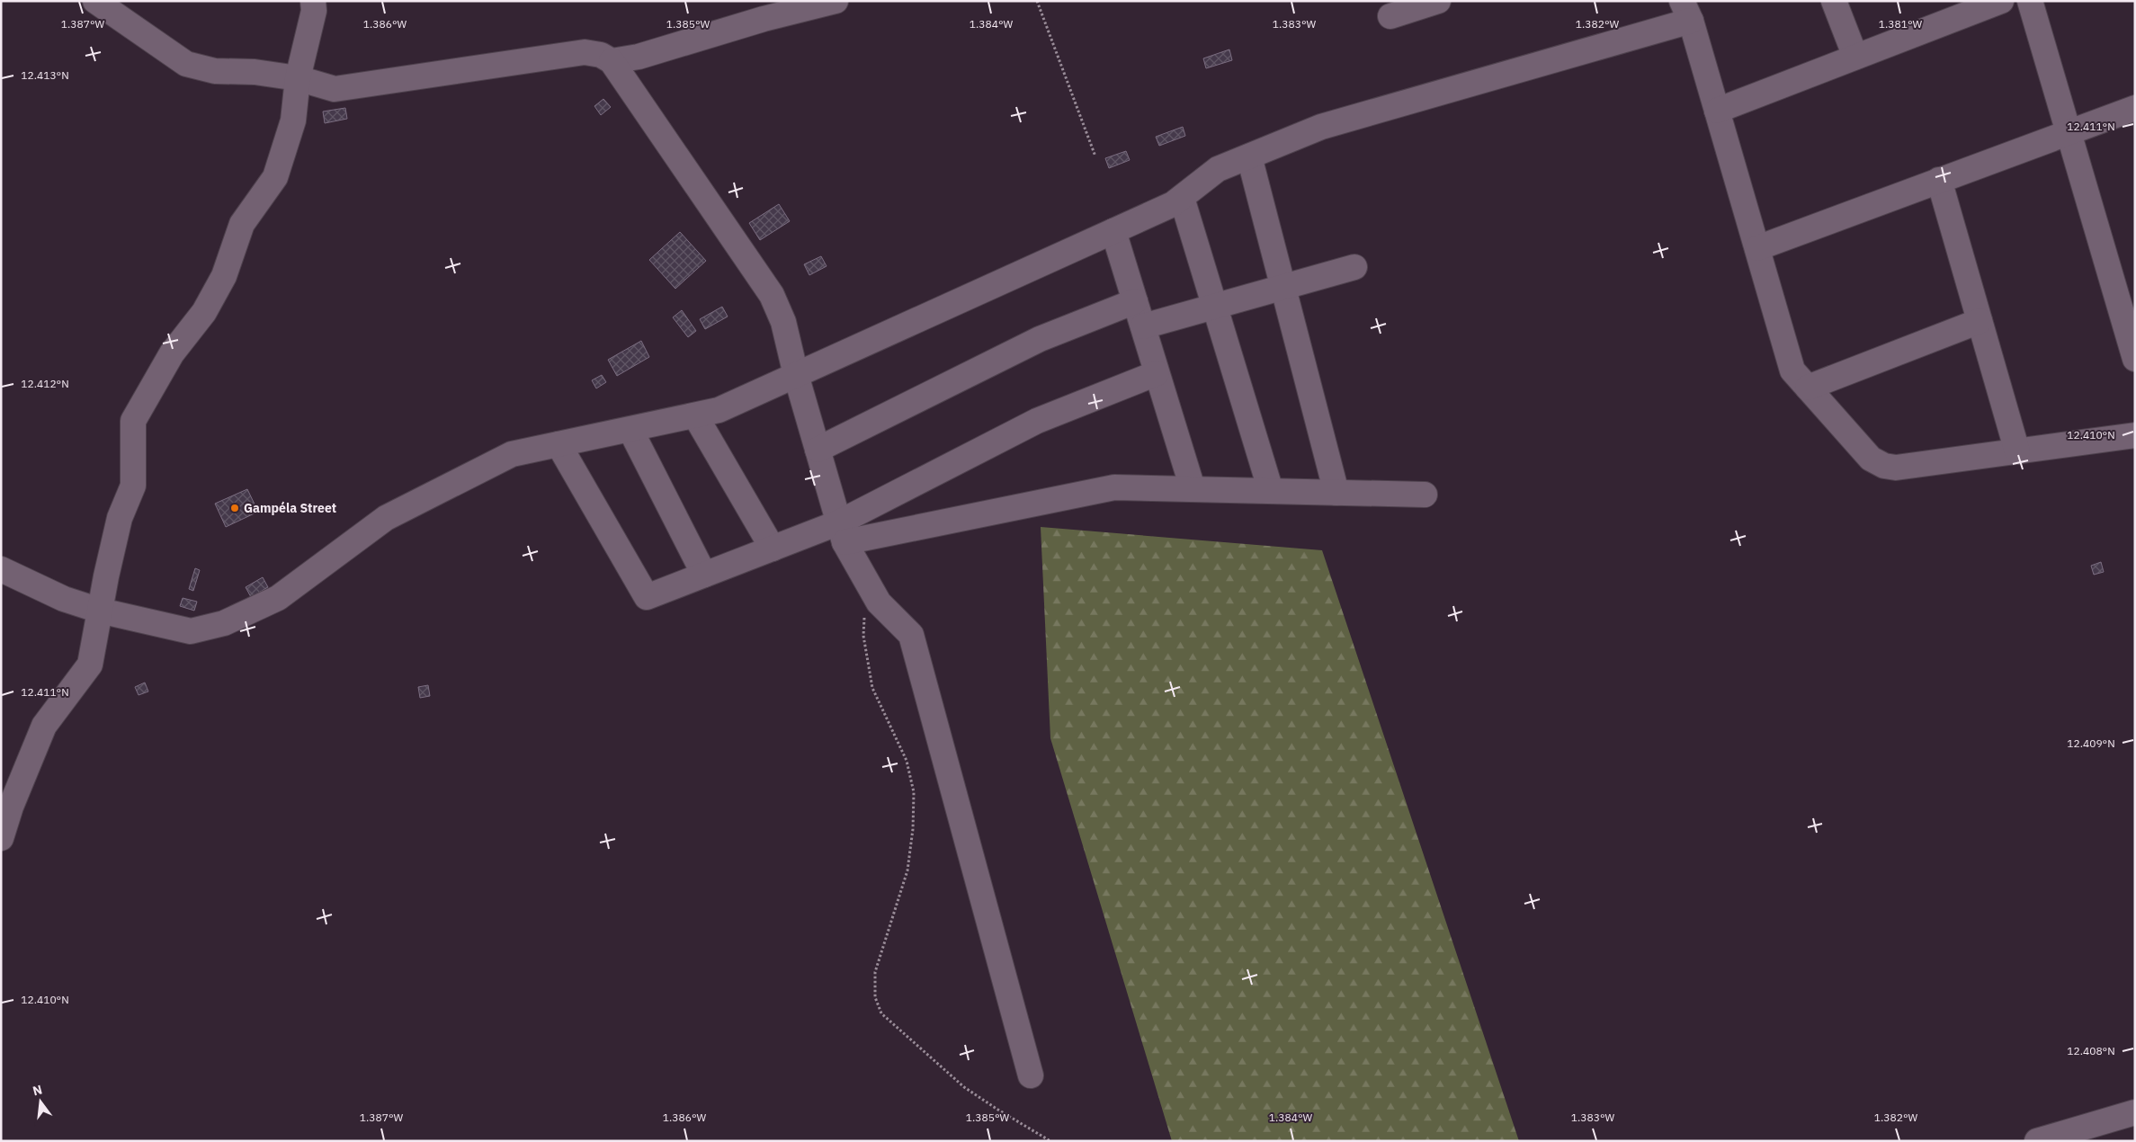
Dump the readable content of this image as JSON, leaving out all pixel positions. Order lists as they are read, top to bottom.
{
  "places": ["Gampéla Street"],
  "north": "top",
  "coordinates": [
    "1.387°W",
    "1.386°W",
    "1.385°W",
    "1.384°W",
    "1.383°W",
    "1.382°W",
    "1.381°W",
    "12.413°N",
    "12.411°N",
    "12.412°N",
    "12.410°N",
    "12.409°N",
    "12.408°N"
  ]
}
